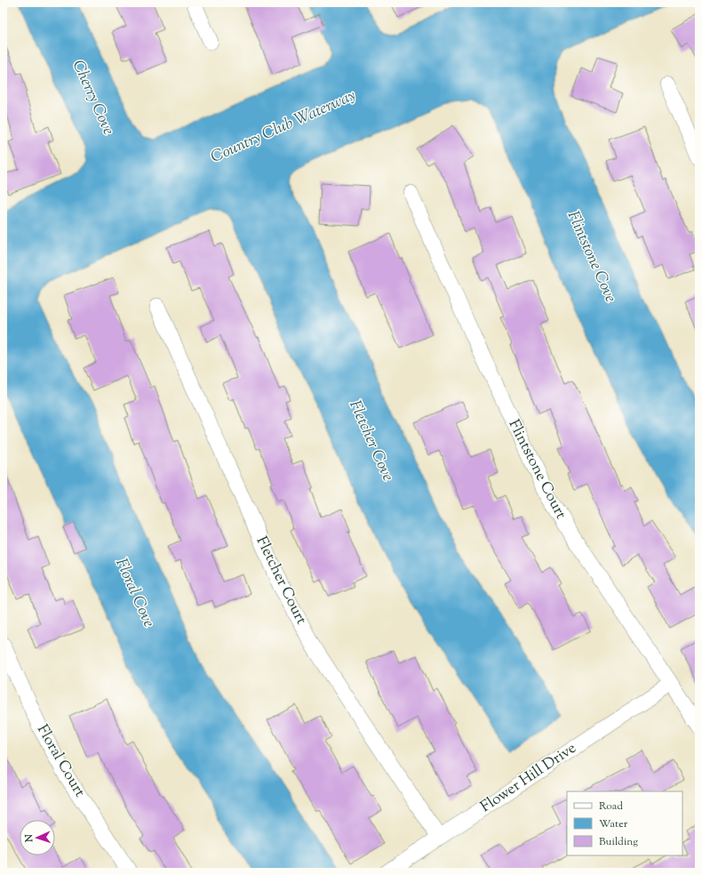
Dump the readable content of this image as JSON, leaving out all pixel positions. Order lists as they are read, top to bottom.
{
  "streets": {
    "street": [
      "Flintstone Court",
      "Fletcher Court",
      "Floral Court",
      "Flower Hill Drive"
    ]
  },
  "crossings": [
    ["Flintstone Court", "Flower Hill Drive"],
    ["Fletcher Court", "Flower Hill Drive"]
  ],
  "water": [
    "Cherry Cove",
    "Country Club Waterway",
    "Flintstone Cove",
    "Fletcher Cove",
    "Floral Cove"
  ],
  "legend": ["Road", "Water", "Building"],
  "north": "left"
}
